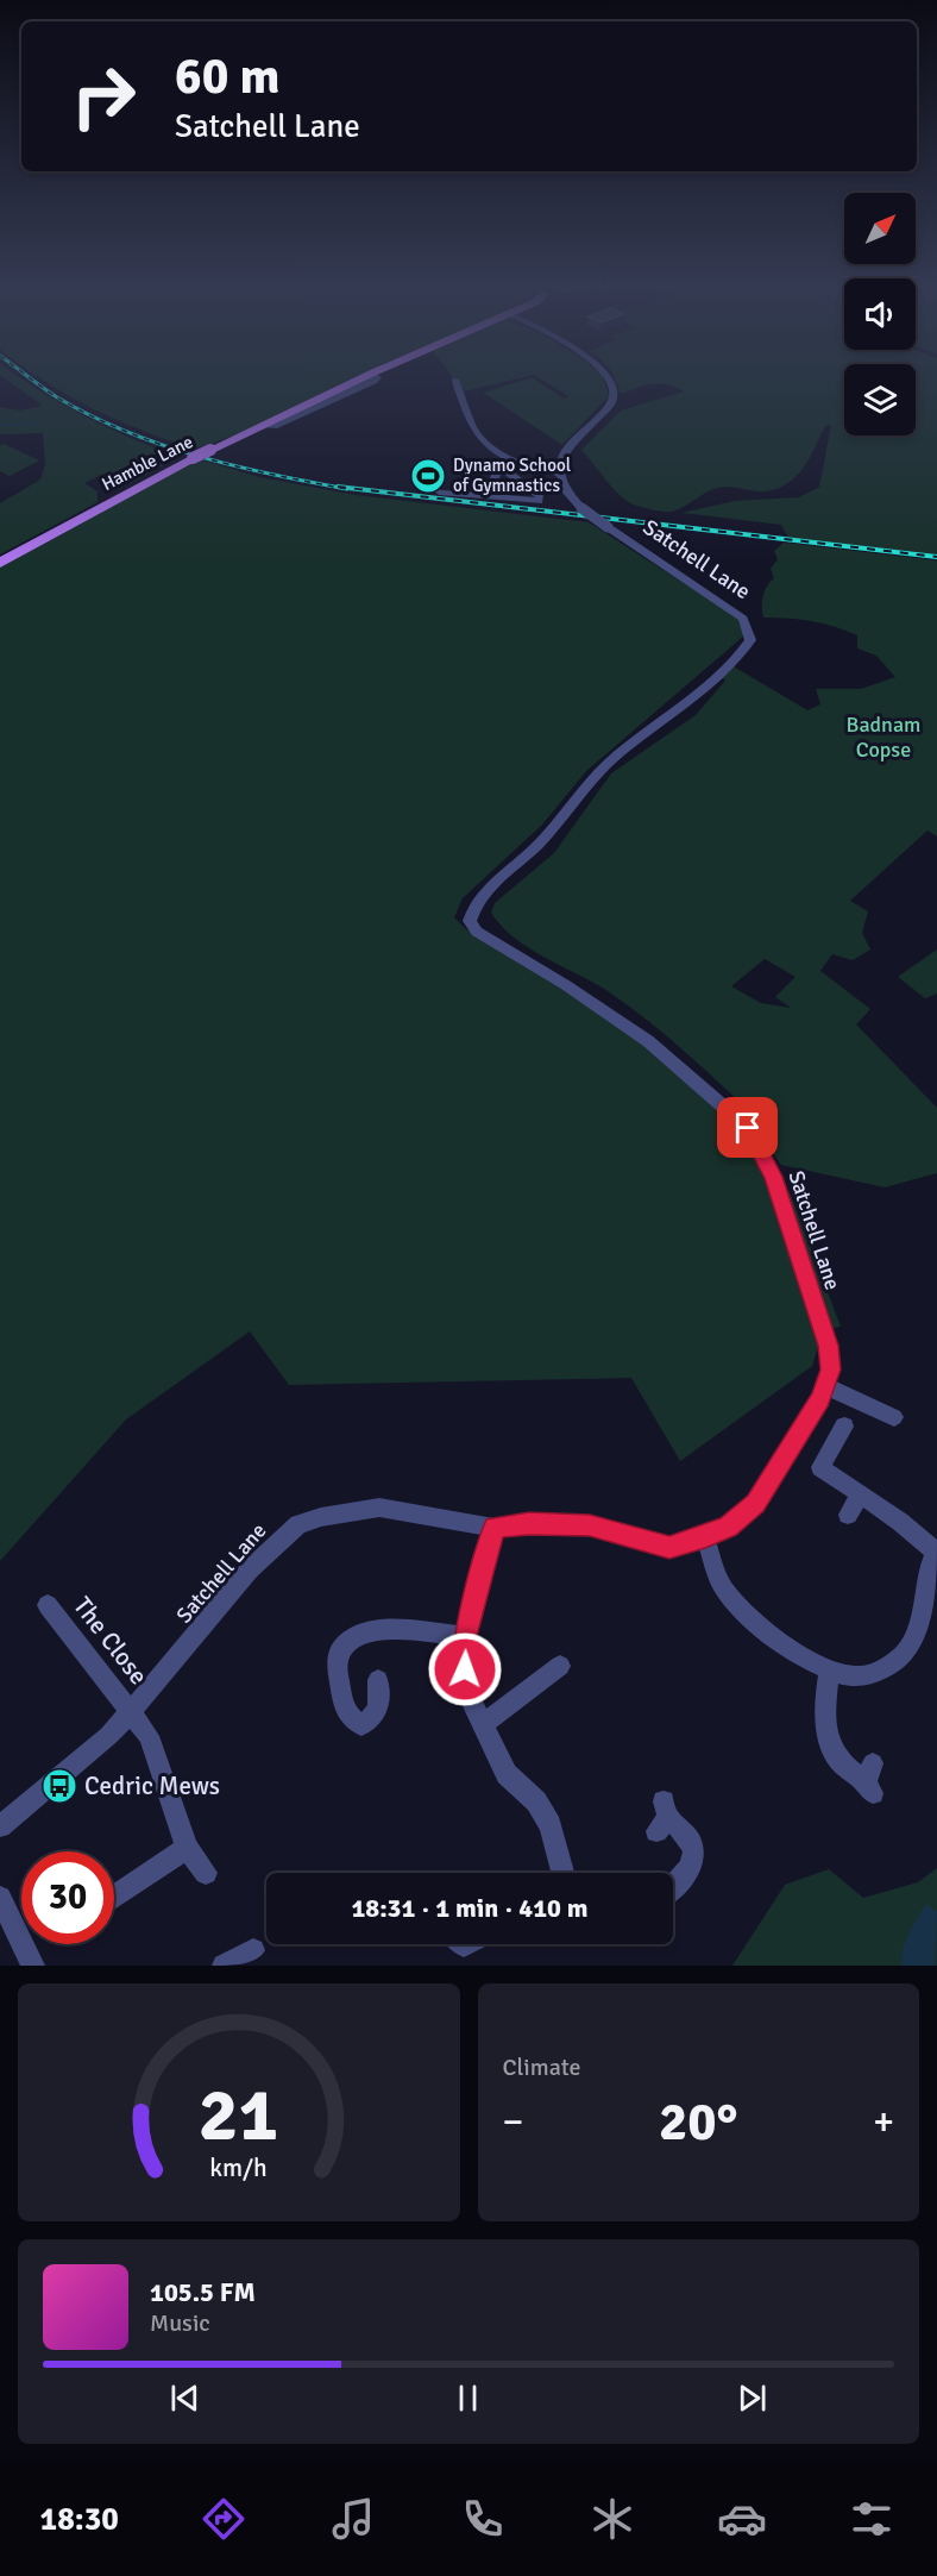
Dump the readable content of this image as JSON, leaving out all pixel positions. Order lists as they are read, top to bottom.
{
  "streets": {
    "main road": ["Hamble Lane"],
    "street": ["Satchell Lane", "The Close"]
  },
  "crossings": [
    ["Satchell Lane", "The Close"]
  ],
  "parks": ["Badnam Copse"],
  "places": {
    "sports": ["Dynamo School of Gymnastics"],
    "bus stop": ["Cedric Mews"]
  },
  "north": "top right",
  "page": {
    "turn": ["60 m", "Satchell Lane"],
    "limit": "30",
    "trip": "18:31 · 1 min · 410 m",
    "tile": "Climate",
    "heat": ["−", "20°", "+"],
    "song": ["105.5 FM", "Music"],
    "tabs": "18:30",
    "gauge": ["21", "km/h"]
  }
}
